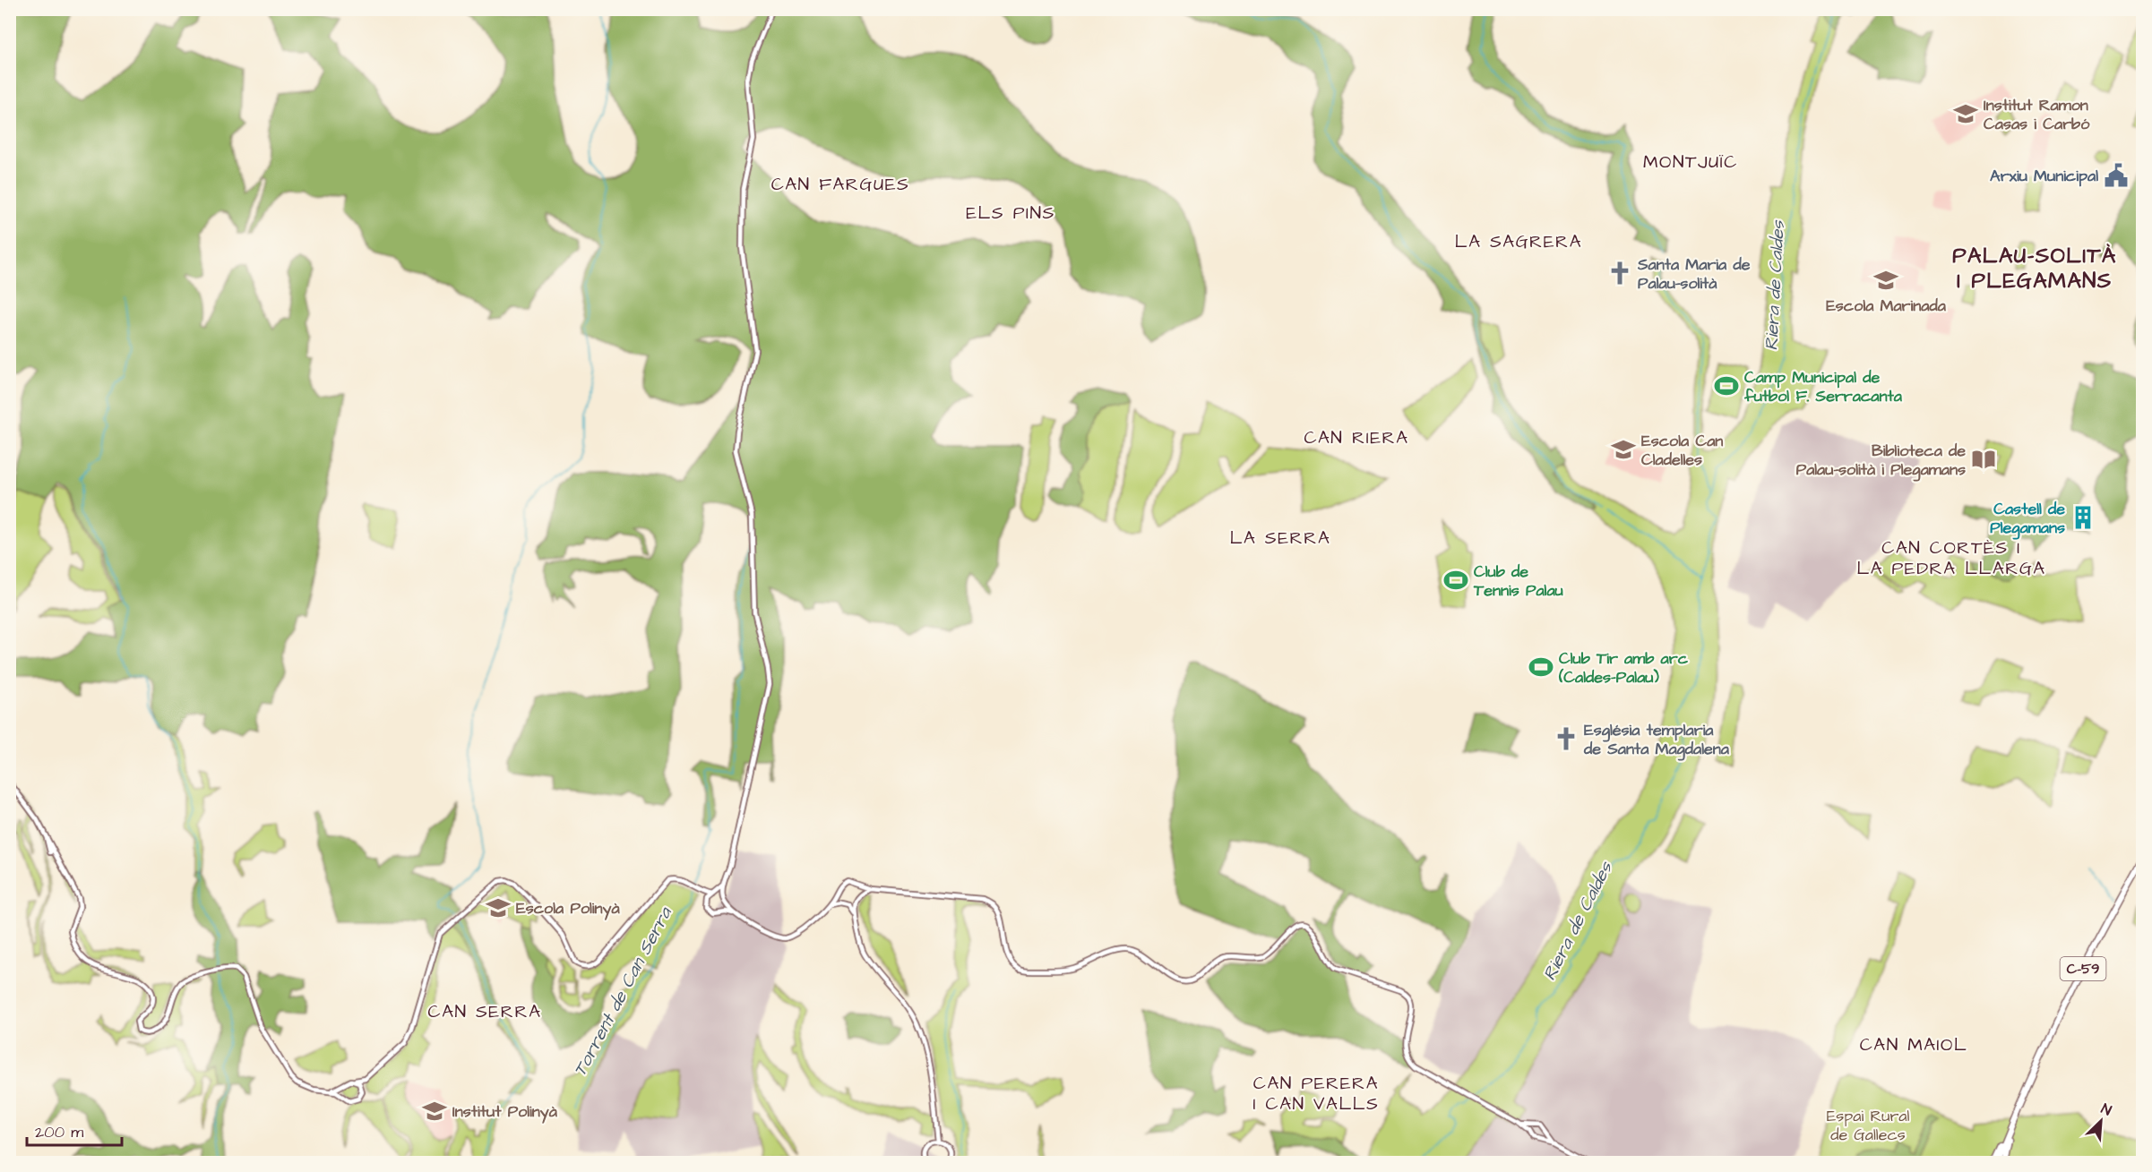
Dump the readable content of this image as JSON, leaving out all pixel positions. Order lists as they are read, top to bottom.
{
  "streets": {
    "highway": ["C-59"]
  },
  "districts": [
    "MONTJUÏC",
    "CAN FARGUES",
    "ELS PINS",
    "LA SAGRERA",
    "PALAU-SOLITÀ I PLEGAMANS",
    "CAN RIERA",
    "LA SERRA",
    "CAN CORTÈS I LA PEDRA LLARGA",
    "CAN SERRA",
    "CAN MAIOL",
    "CAN PERERA I CAN VALLS"
  ],
  "water": ["Riera de Caldes", "Torrent de Can Serra"],
  "parks": ["Espai Rural de Gallecs"],
  "places": {
    "school or university": [
      "Institut Ramon Casas i Carbó",
      "Escola Marinada",
      "Escola Can Cladelles",
      "Escola Polinyà",
      "Institut Polinyà"
    ],
    "public building": ["Arxiu Municipal"],
    "church": ["Santa Maria de Palau-solità", "Església templaria de Santa Magdalena"],
    "sports": ["Camp Municipal de futbol F. Serracanta", "Club de Tennis Palau", "Club Tir amb arc (Caldes-Palau)"],
    "library": ["Biblioteca de Palau-solità i Plegamans"],
    "building": ["Castell de Plegamans"]
  },
  "scale_bar": "200 m",
  "north": "top right"
}
